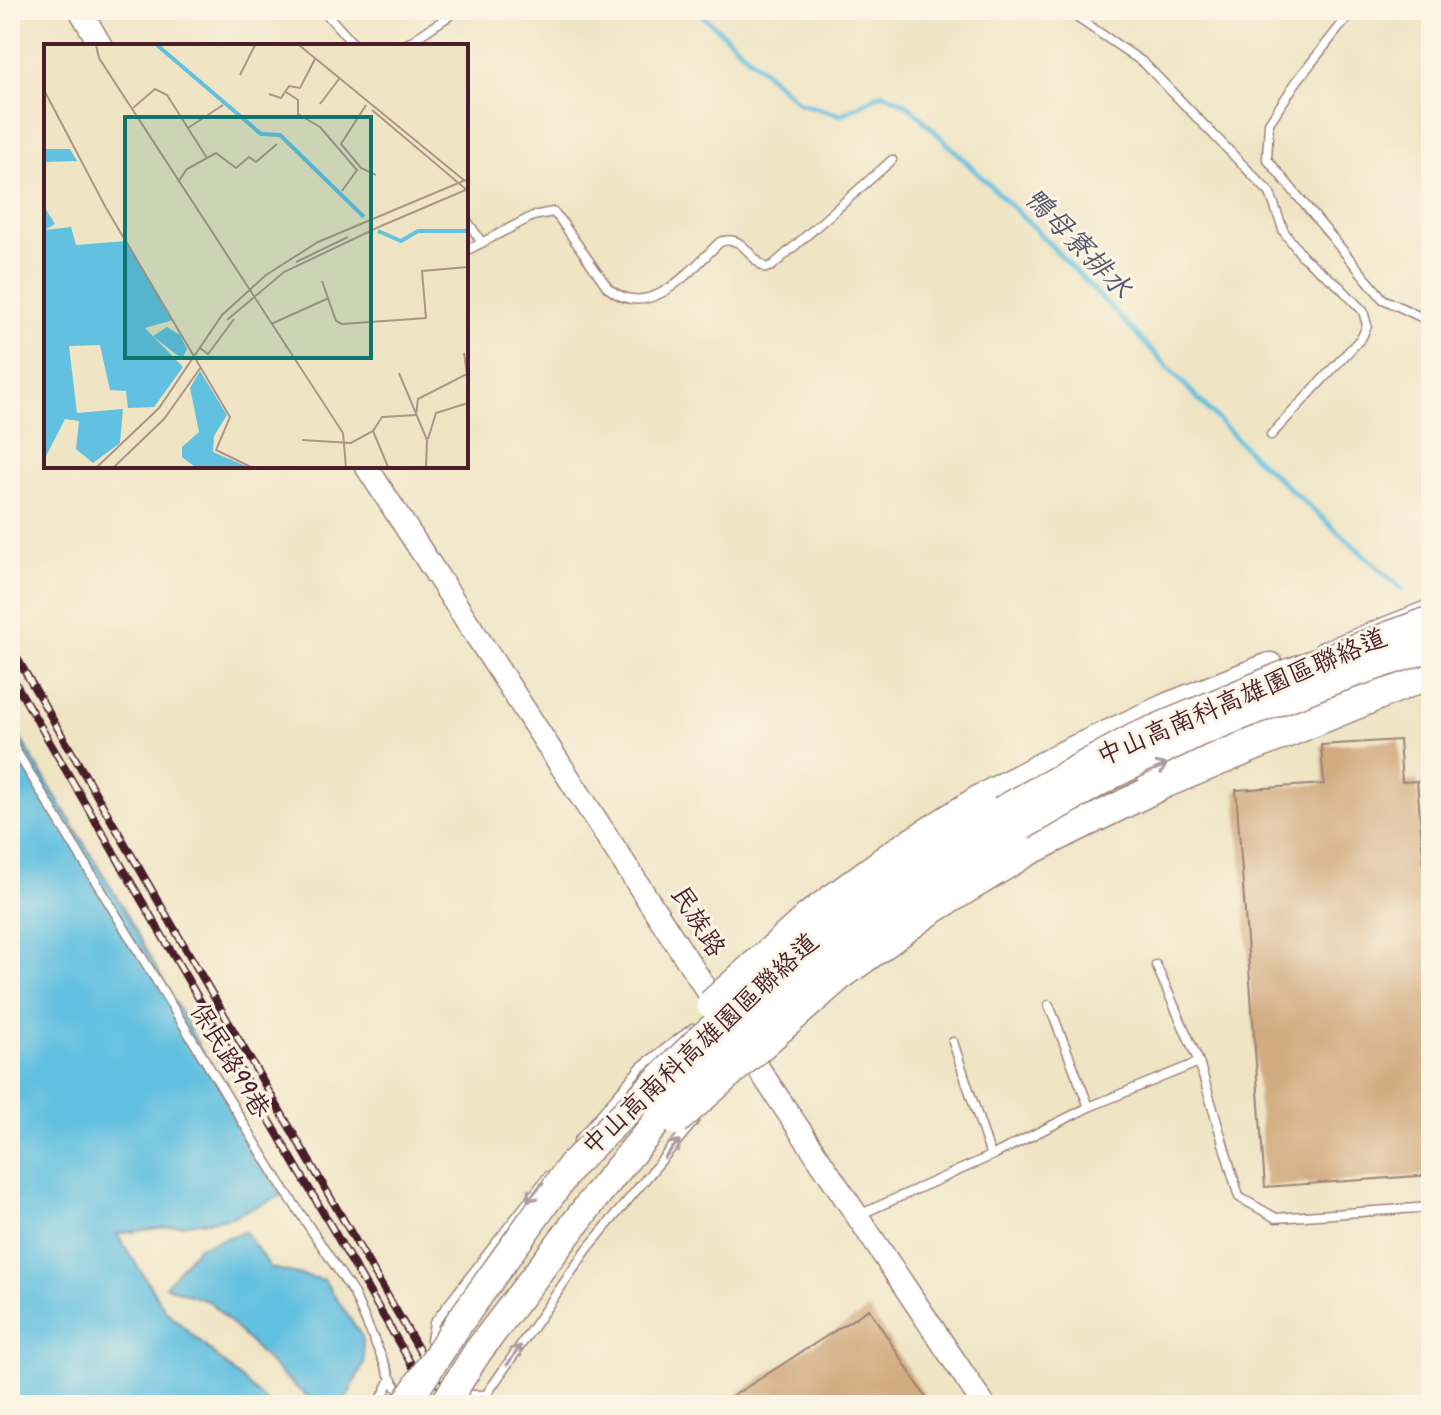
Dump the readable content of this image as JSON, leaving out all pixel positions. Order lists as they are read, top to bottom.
{
  "streets": {
    "highway": ["中山高南科高雄園區聯絡道"],
    "street": ["民族路"],
    "lane": ["保民路99巷"]
  },
  "crossings": [
    ["中山高南科高雄園區聯絡道", "保民路99巷"]
  ],
  "water": ["鴨母寮排水"]
}
